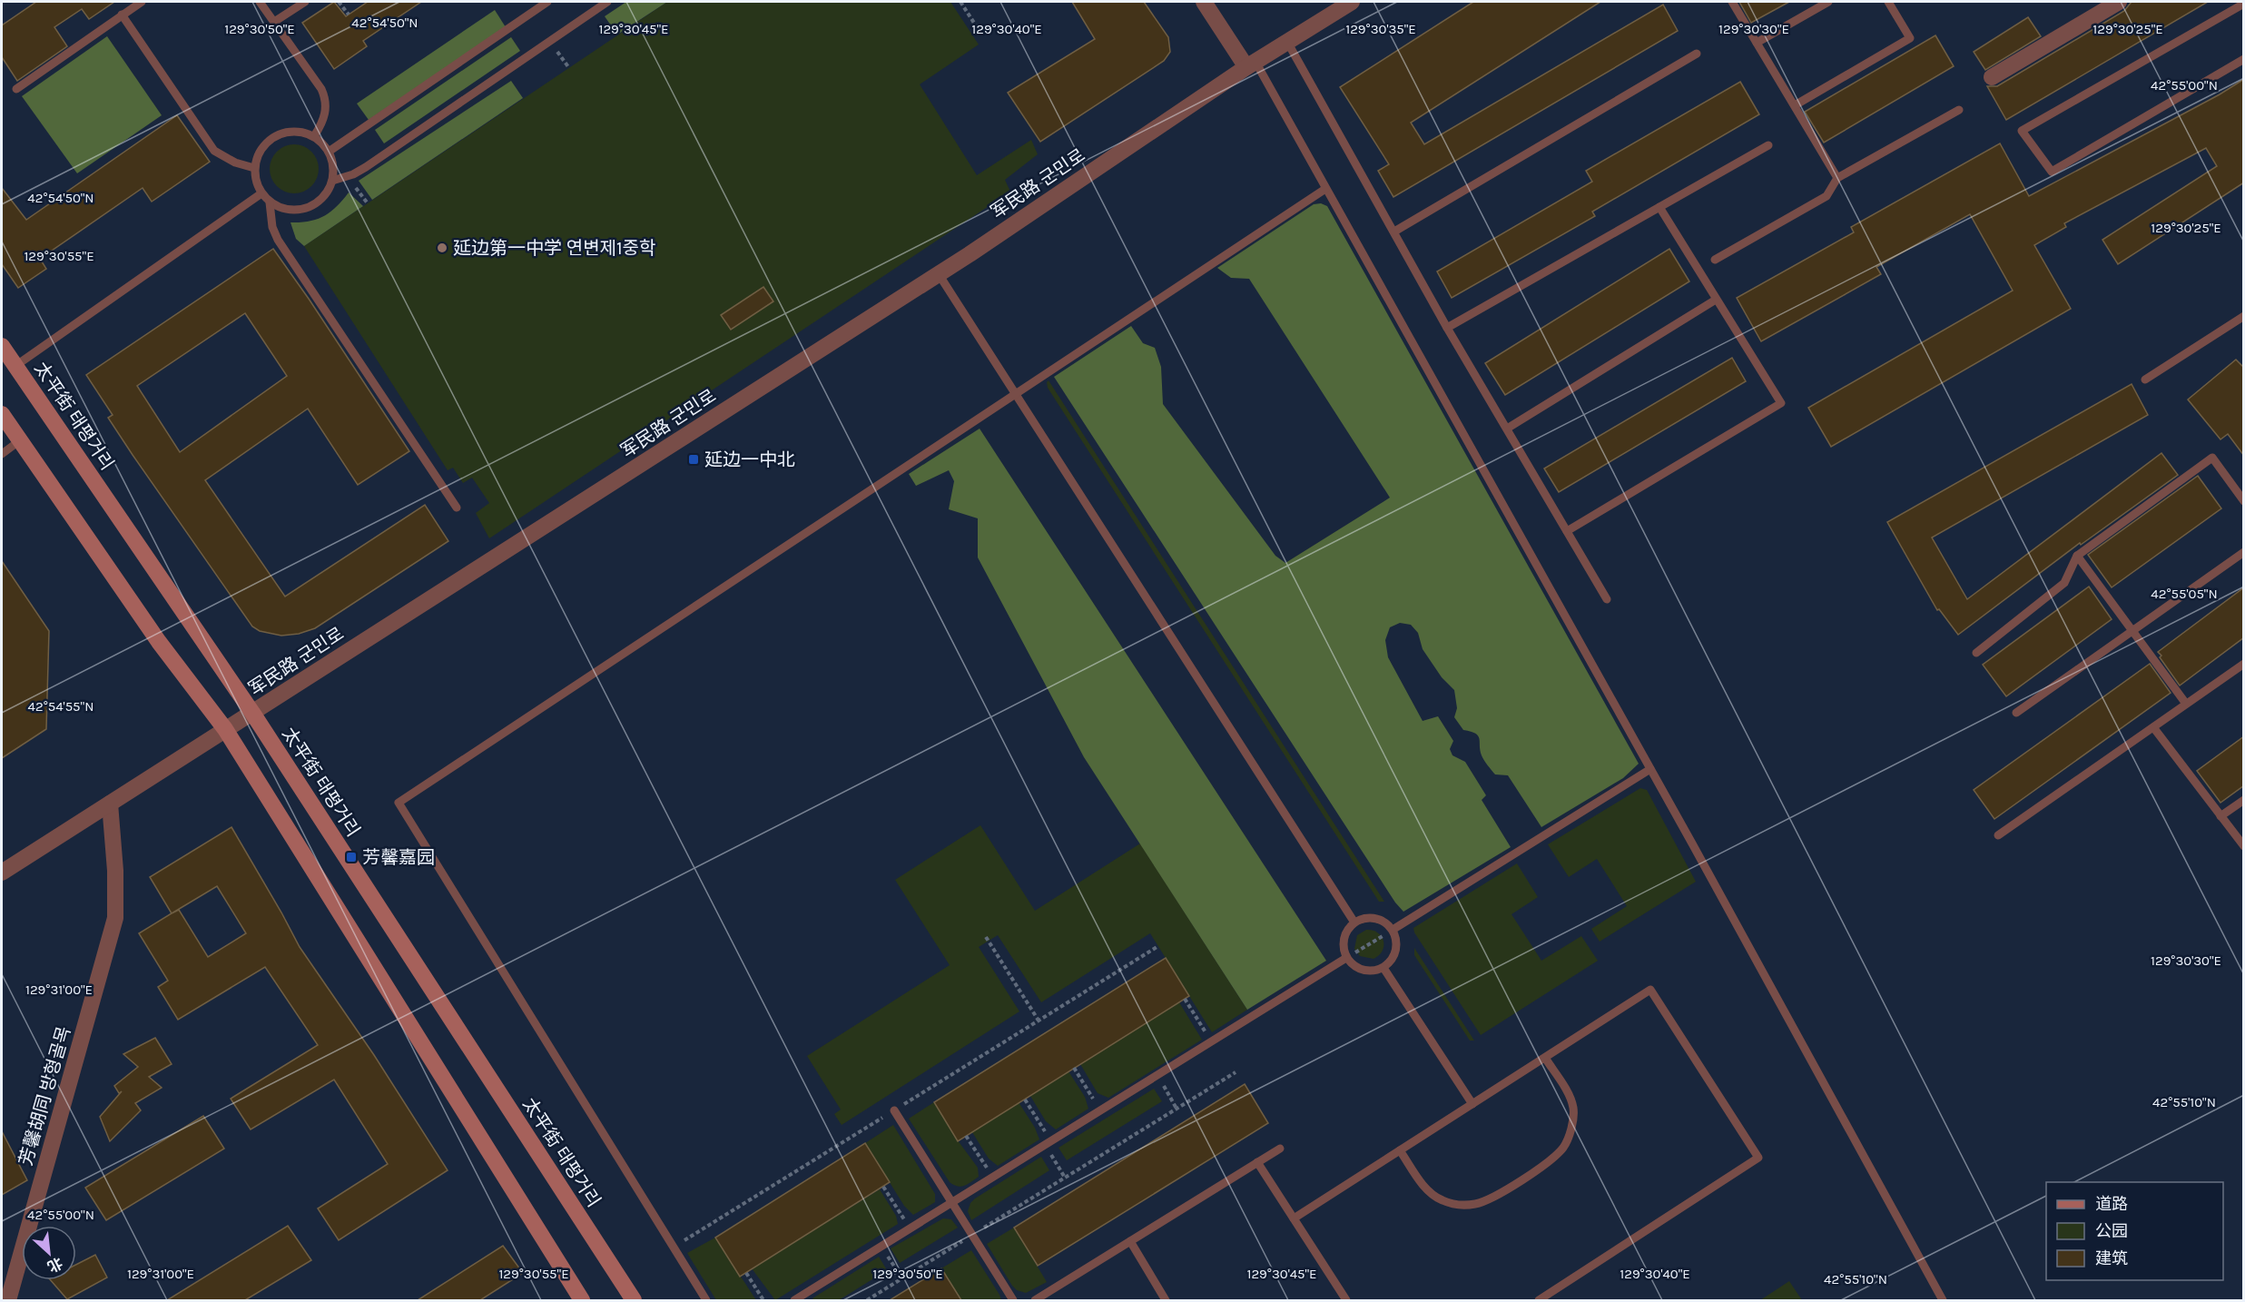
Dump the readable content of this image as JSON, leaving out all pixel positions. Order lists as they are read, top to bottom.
{
  "streets": {
    "main road": ["太平街 태평거리"],
    "street": ["军民路 군민로", "芳馨胡同 방형골목"]
  },
  "crossings": [
    ["军民路 군민로", "太平街 태평거리"],
    ["军民路 군민로", "芳馨胡同 방형골목"]
  ],
  "places": {
    "other": ["延边第一中学 연변제1중학"],
    "transit": ["延边一中北", "芳馨嘉园"]
  },
  "legend": ["道路", "公园", "建筑"],
  "north": "bottom right",
  "coordinates": [
    "42°54'50\"N",
    "129°30'50\"E",
    "129°30'45\"E",
    "129°30'40\"E",
    "129°30'35\"E",
    "129°30'30\"E",
    "129°30'25\"E",
    "42°55'00\"N",
    "129°30'55\"E",
    "42°55'05\"N",
    "42°54'55\"N",
    "129°31'00\"E",
    "42°55'10\"N"
  ]
}
